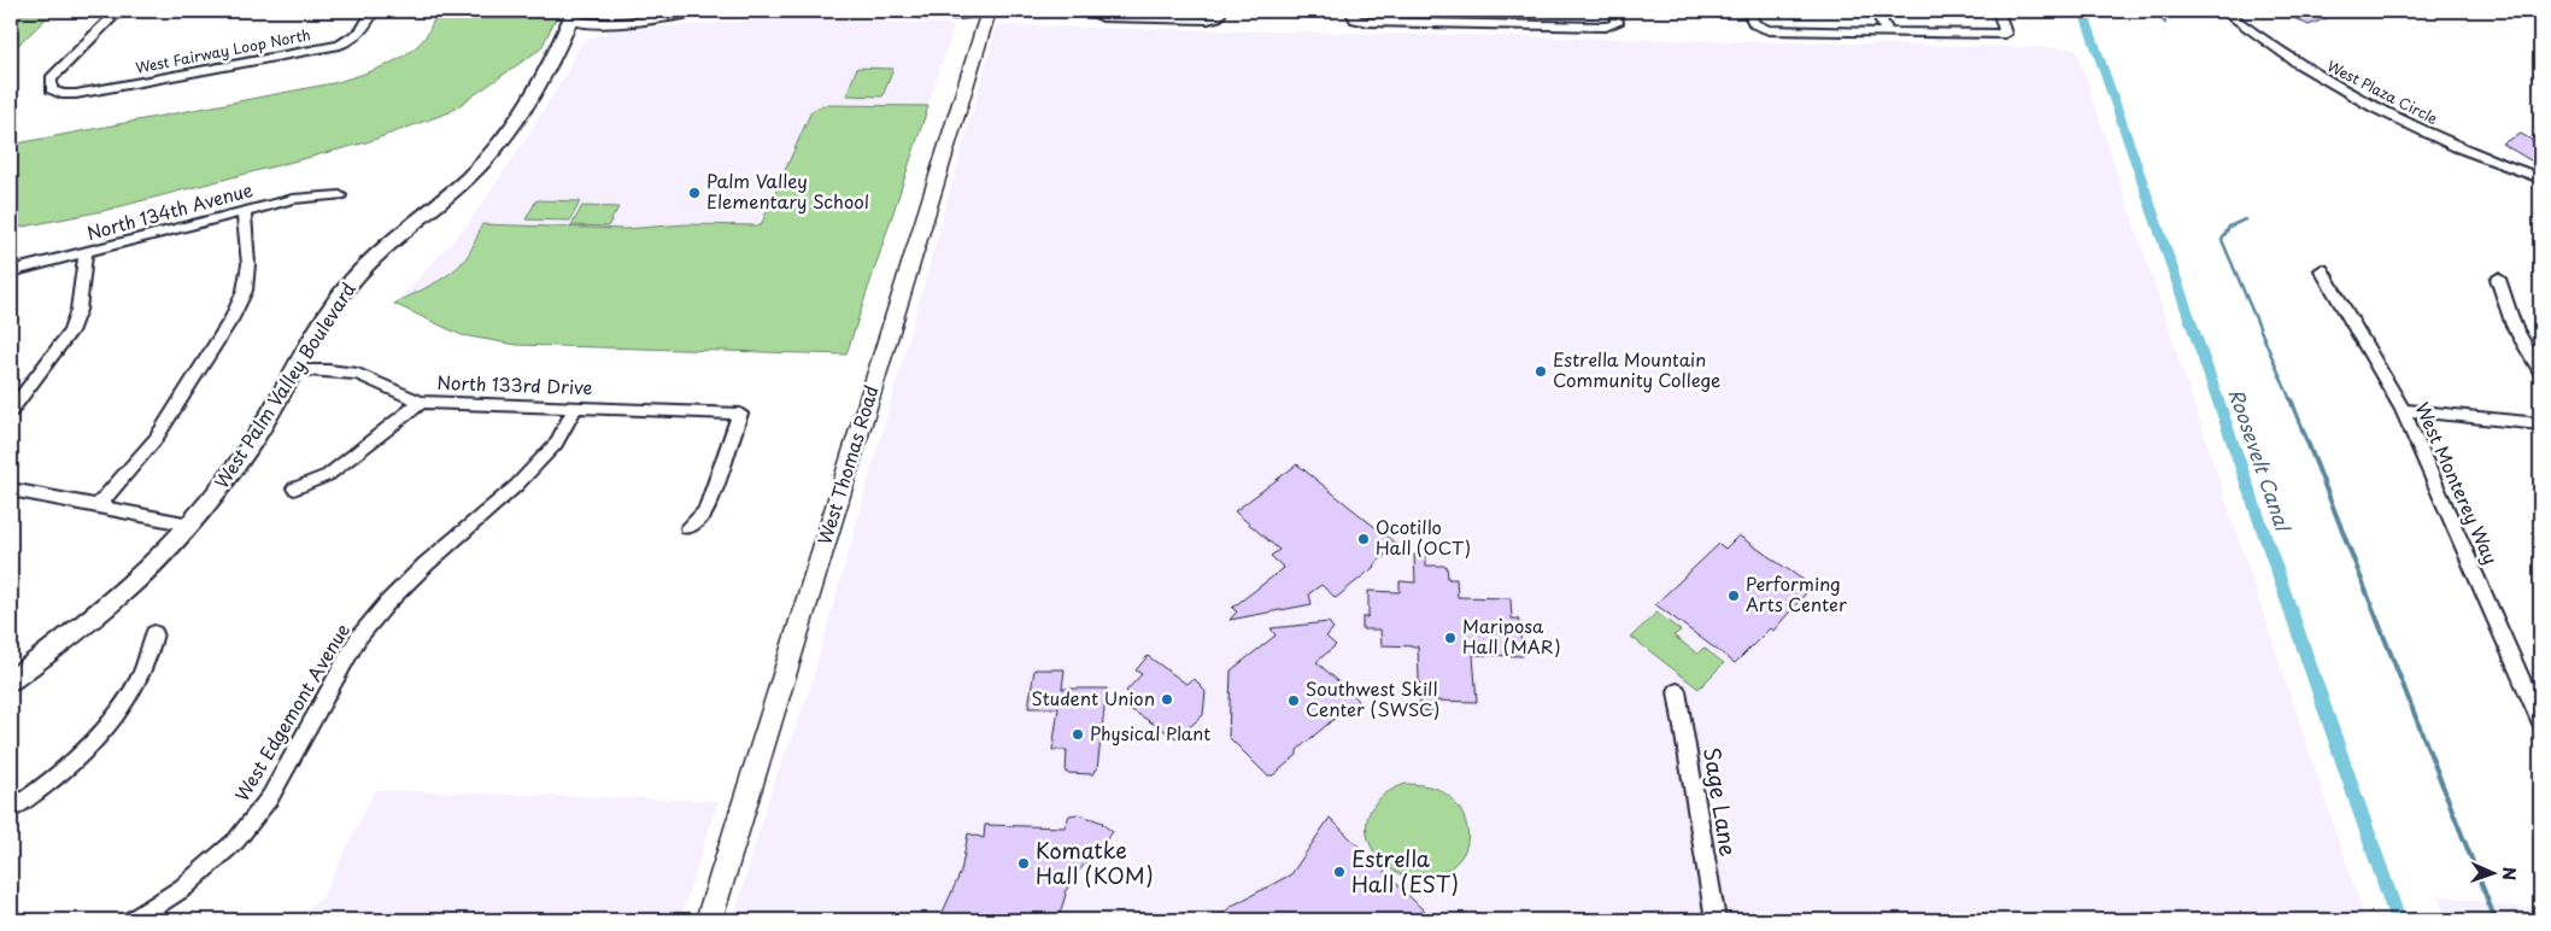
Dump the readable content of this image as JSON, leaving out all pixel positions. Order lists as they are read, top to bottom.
{
  "streets": {
    "main road": ["West Thomas Road"],
    "street": [
      "West Fairway Loop North",
      "West Plaza Circle",
      "North 134th Avenue",
      "West Palm Valley Boulevard",
      "North 133rd Drive",
      "West Monterey Way",
      "West Edgemont Avenue",
      "Sage Lane"
    ]
  },
  "crossings": [
    ["West Palm Valley Boulevard", "North 133rd Drive"],
    ["North 133rd Drive", "West Edgemont Avenue"]
  ],
  "water": ["Roosevelt Canal"],
  "places": [
    "Palm Valley Elementary School",
    "Estrella Mountain Community College",
    "Ocotillo Hall (OCT)",
    "Performing Arts Center",
    "Mariposa Hall (MAR)",
    "Student Union",
    "Southwest Skill Center (SWSC)",
    "Physical Plant",
    "Komatke Hall (KOM)",
    "Estrella Hall (EST)"
  ],
  "north": "right"
}
